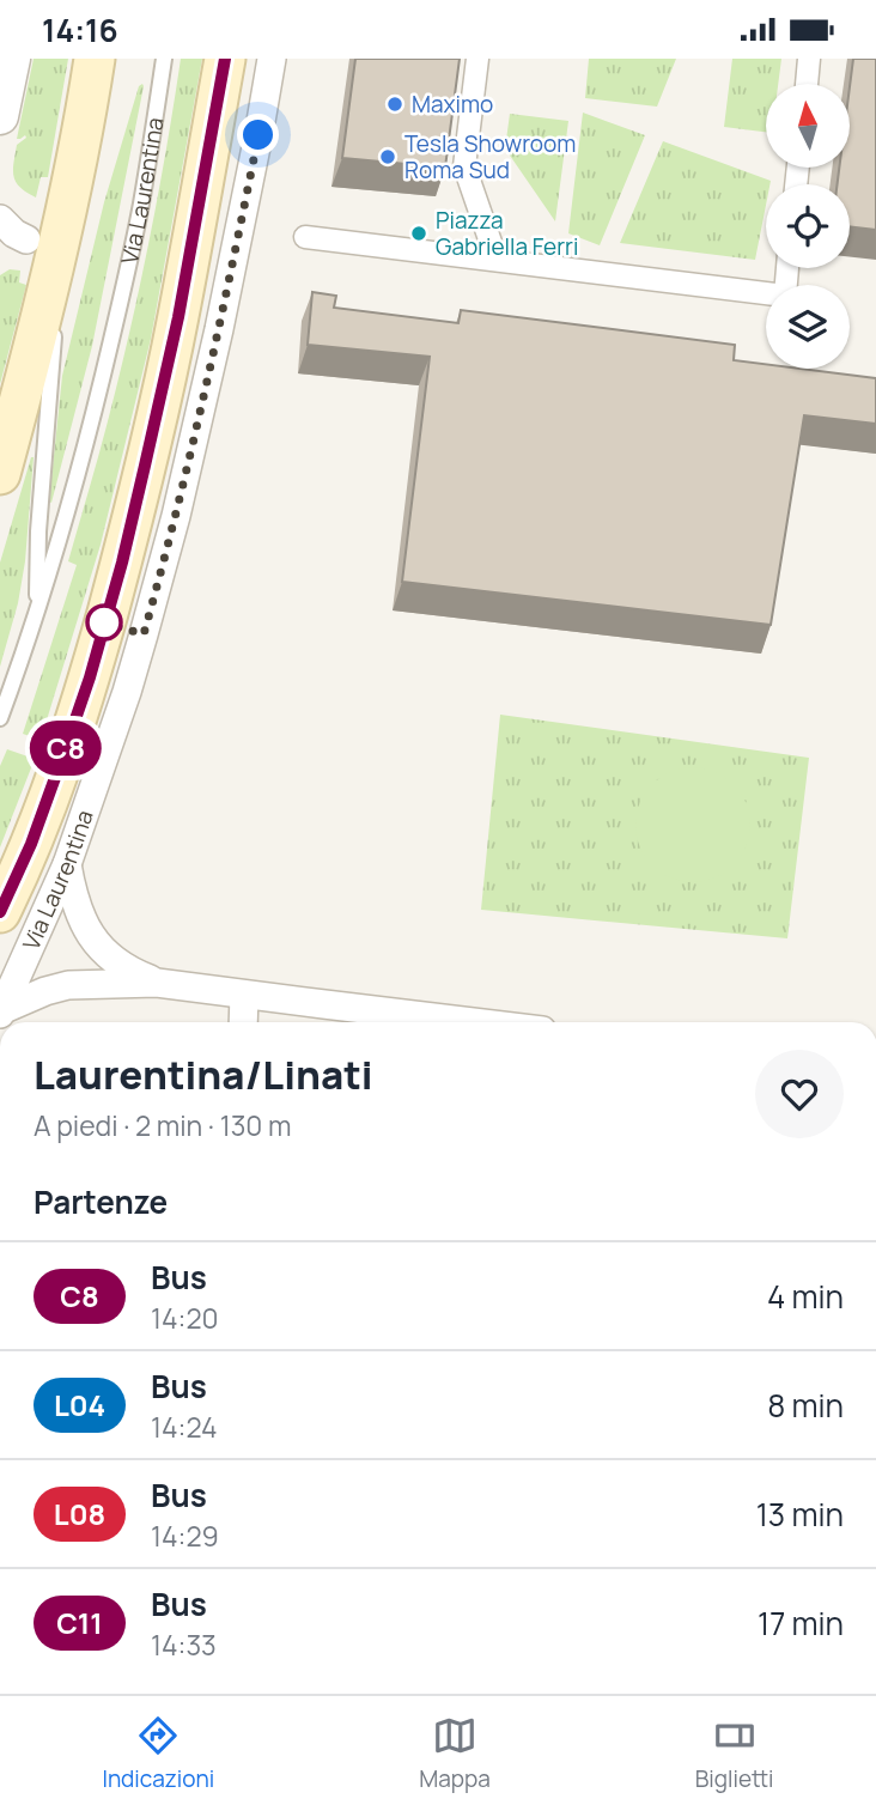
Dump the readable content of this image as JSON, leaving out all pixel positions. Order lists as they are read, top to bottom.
{
  "streets": {
    "main road": ["Via Laurentina"]
  },
  "places": ["Maximo", "Tesla Showroom Roma Sud", "Piazza Gabriella Ferri"],
  "lines": ["bus line C8"],
  "north": "top",
  "page": {
    "status": "14:16",
    "on_map": "C8",
    "heading": [
      ["Laurentina/Linati", "A piedi · 2 min · 130 m"],
      "Partenze"
    ],
    "list": [
      {
        "mark": "C8",
        "name": "Bus",
        "note": "14:20",
        "value": "4 min"
      },
      {
        "mark": "L04",
        "name": "Bus",
        "note": "14:24",
        "value": "8 min"
      },
      {
        "mark": "L08",
        "name": "Bus",
        "note": "14:29",
        "value": "13 min"
      },
      {
        "mark": "C11",
        "name": "Bus",
        "note": "14:33",
        "value": "17 min"
      }
    ],
    "tabs": ["Indicazioni", "Mappa", "Biglietti"]
  }
}
